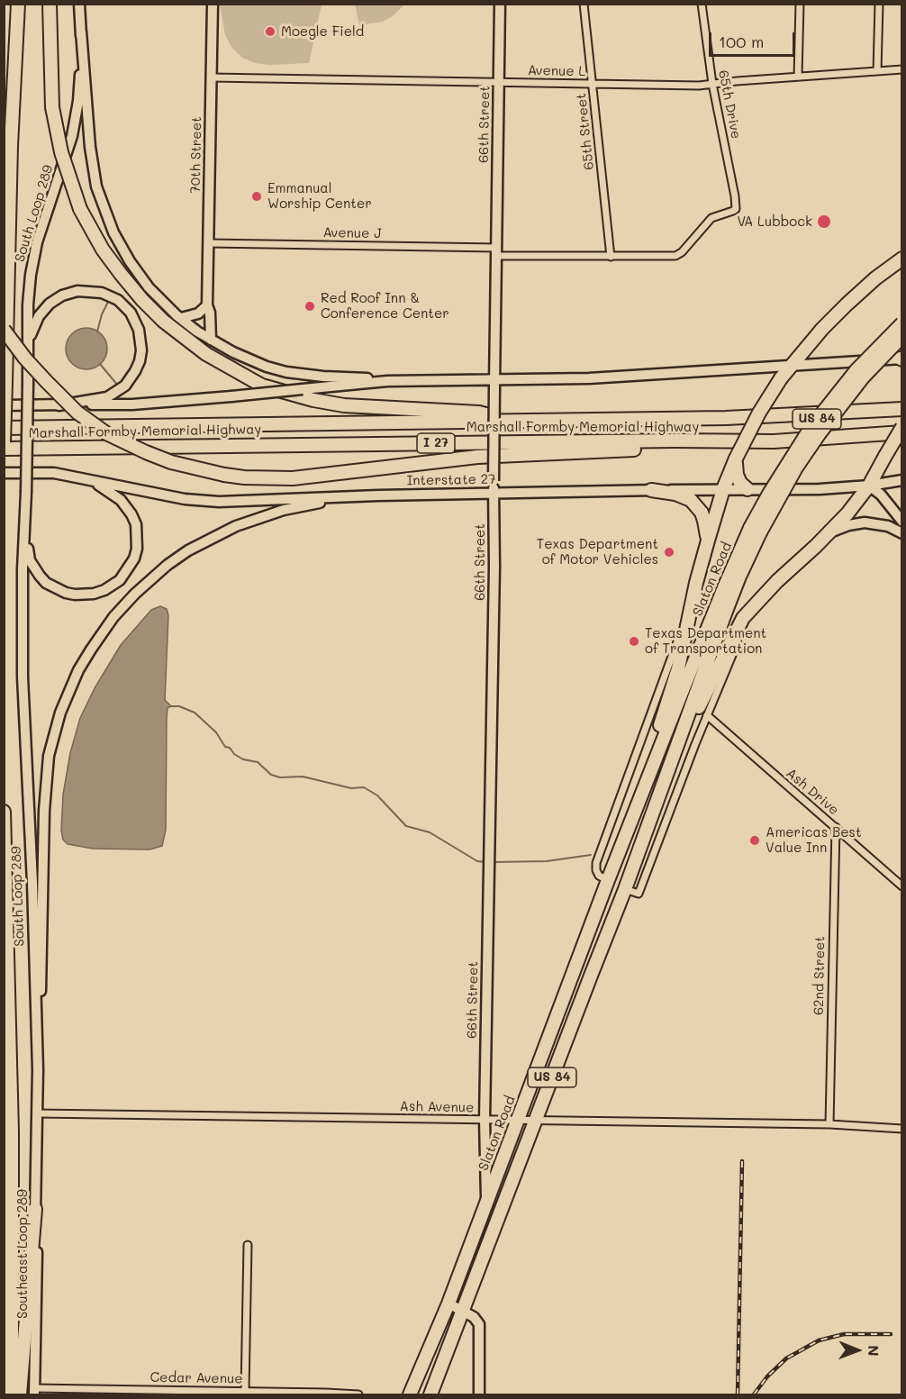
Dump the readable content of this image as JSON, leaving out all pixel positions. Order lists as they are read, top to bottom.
{
  "streets": {
    "highway": [
      "US 84",
      "Marshall Formby Memorial Highway",
      "I 27",
      "Slaton Road"
    ],
    "main road": [
      "66th Street",
      "70th Street",
      "South Loop 289",
      "Interstate 27",
      "Southeast Loop 289"
    ],
    "street": [
      "Avenue L",
      "65th Drive",
      "65th Street",
      "Avenue J",
      "Ash Drive",
      "62nd Street",
      "Ash Avenue",
      "Cedar Avenue"
    ]
  },
  "crossings": [
    ["Avenue L", "65th Drive"],
    ["Avenue L", "66th Street"],
    ["Avenue L", "65th Street"],
    ["Avenue L", "70th Street"],
    ["65th Drive", "Avenue J"],
    ["66th Street", "Avenue J"],
    ["66th Street", "Interstate 27"],
    ["66th Street", "Slaton Road"],
    ["66th Street", "Ash Avenue"],
    ["65th Street", "Avenue J"],
    ["70th Street", "Avenue J"],
    ["South Loop 289", "Ash Avenue"],
    ["South Loop 289", "Southeast Loop 289"],
    ["Slaton Road", "Ash Avenue"],
    ["Ash Drive", "62nd Street"],
    ["62nd Street", "Ash Avenue"],
    ["Ash Avenue", "Southeast Loop 289"],
    ["Southeast Loop 289", "Cedar Avenue"]
  ],
  "places": [
    "Moegle Field",
    "Emmanual Worship Center",
    "VA Lubbock",
    "Red Roof Inn & Conference Center",
    "Texas Department of Motor Vehicles",
    "Texas Department of Transportation",
    "Americas Best Value Inn"
  ],
  "scale_bar": "100 m",
  "north": "right"
}
